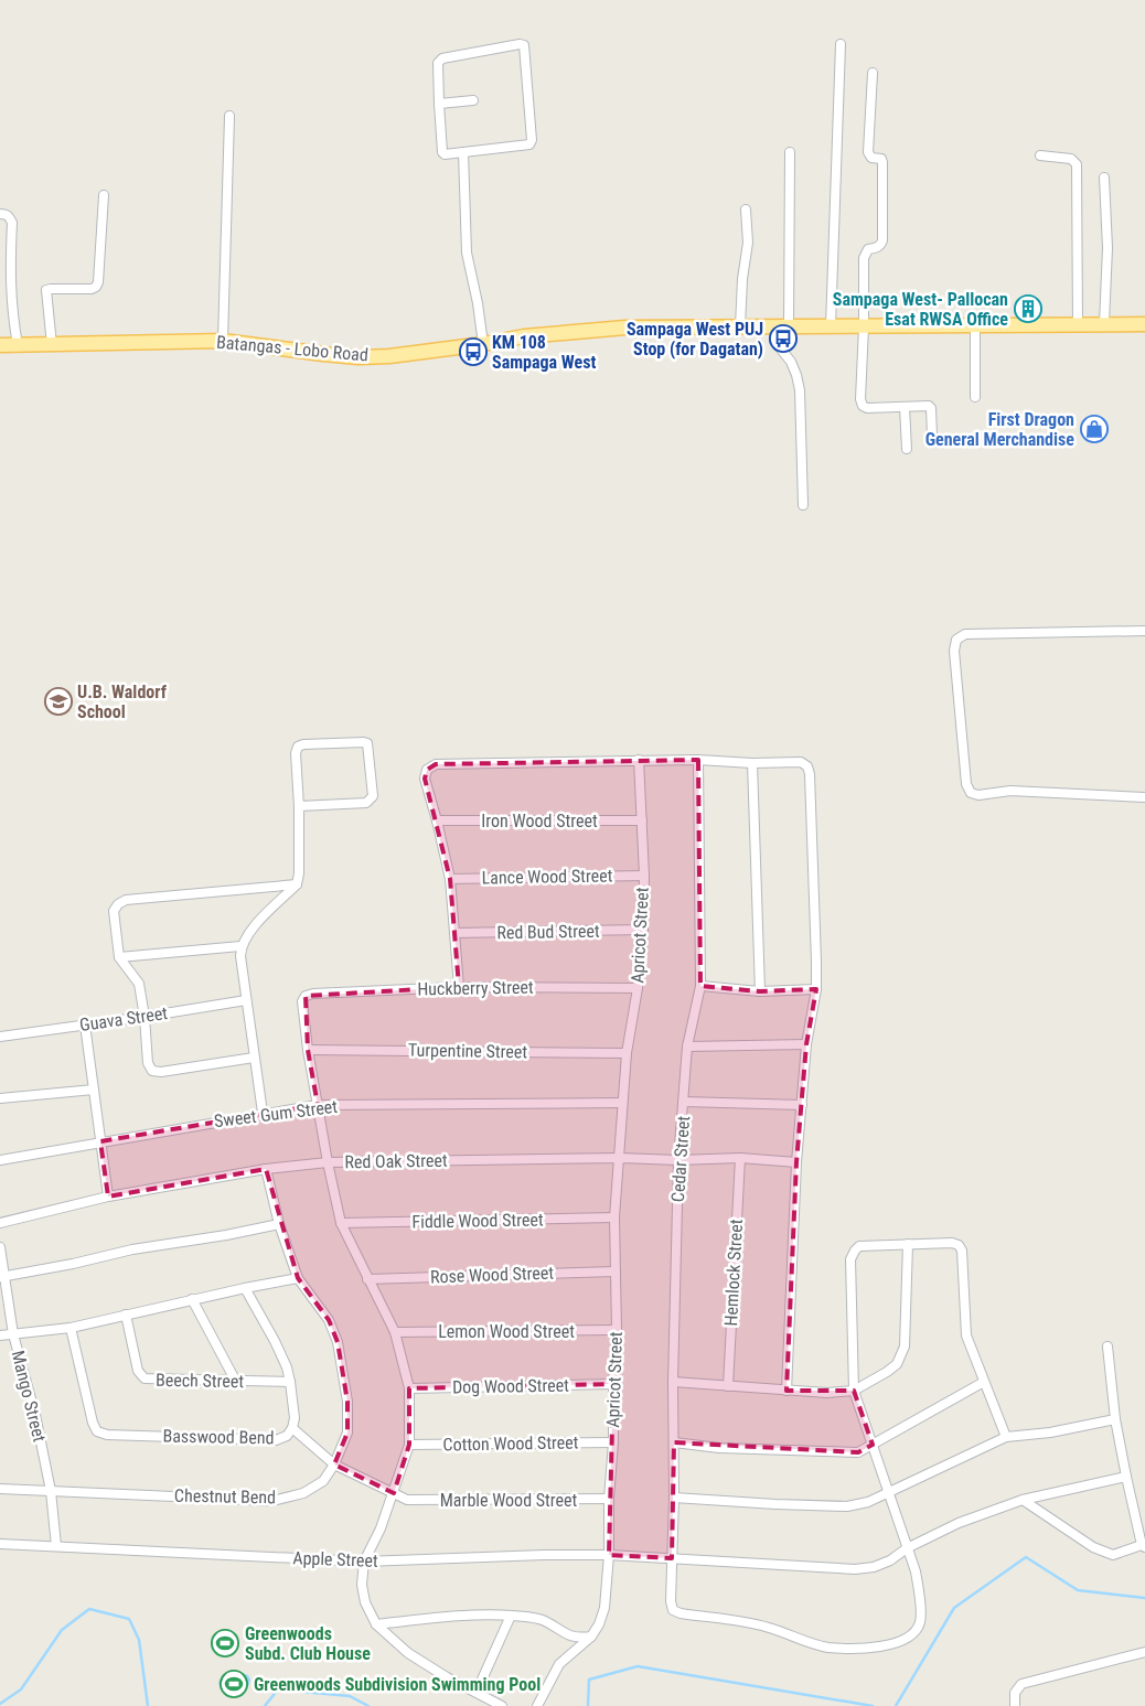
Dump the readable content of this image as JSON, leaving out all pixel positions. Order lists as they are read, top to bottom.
{
  "streets": {
    "main road": ["Batangas - Lobo Road"],
    "street": [
      "Iron Wood Street",
      "Lance Wood Street",
      "Red Bud Street",
      "Apricot Street",
      "Huckberry Street",
      "Guava Street",
      "Turpentine Street",
      "Sweet Gum Street",
      "Cedar Street",
      "Red Oak Street",
      "Fiddle Wood Street",
      "Hemlock Street",
      "Rose Wood Street",
      "Lemon Wood Street",
      "Beech Street",
      "Dog Wood Street",
      "Mango Street",
      "Basswood Bend",
      "Cotton Wood Street",
      "Chestnut Bend",
      "Marble Wood Street",
      "Apple Street"
    ]
  },
  "crossings": [
    ["Iron Wood Street", "Apricot Street"],
    ["Lance Wood Street", "Apricot Street"],
    ["Red Bud Street", "Apricot Street"],
    ["Apricot Street", "Huckberry Street"],
    ["Apricot Street", "Turpentine Street"],
    ["Apricot Street", "Sweet Gum Street"],
    ["Apricot Street", "Red Oak Street"],
    ["Apricot Street", "Fiddle Wood Street"],
    ["Apricot Street", "Rose Wood Street"],
    ["Apricot Street", "Lemon Wood Street"],
    ["Apricot Street", "Dog Wood Street"],
    ["Apricot Street", "Cotton Wood Street"],
    ["Apricot Street", "Marble Wood Street"],
    ["Apricot Street", "Apple Street"],
    ["Huckberry Street", "Turpentine Street"],
    ["Cedar Street", "Red Oak Street"],
    ["Cedar Street", "Apple Street"],
    ["Red Oak Street", "Hemlock Street"],
    ["Red Oak Street", "Chestnut Bend"],
    ["Beech Street", "Basswood Bend"],
    ["Mango Street", "Chestnut Bend"],
    ["Mango Street", "Apple Street"]
  ],
  "places": {
    "building": ["Sampaga West- Pallocan Esat RWSA Office"],
    "bus stop": ["Sampaga West PUJ Stop (for Dagatan)", "KM 108 Sampaga West"],
    "shop": ["First Dragon General Merchandise"],
    "school or university": ["U.B. Waldorf School"],
    "sports": ["Greenwoods Subd. Club House", "Greenwoods Subdivision Swimming Pool"]
  }
}
